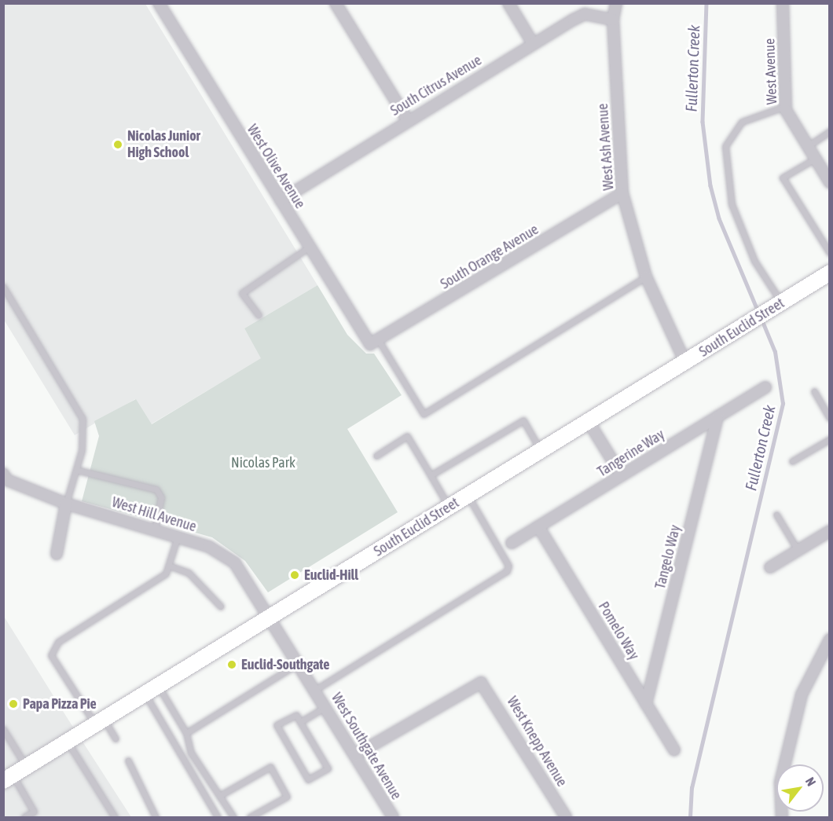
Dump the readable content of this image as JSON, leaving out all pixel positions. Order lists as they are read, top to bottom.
{
  "streets": {
    "main road": ["South Euclid Street"],
    "street": [
      "West Avenue",
      "South Citrus Avenue",
      "West Ash Avenue",
      "West Olive Avenue",
      "South Orange Avenue",
      "Tangerine Way",
      "West Hill Avenue",
      "Tangelo Way",
      "Pomelo Way",
      "West Knepp Avenue",
      "West Southgate Avenue"
    ]
  },
  "crossings": [
    ["South Citrus Avenue", "West Ash Avenue"],
    ["South Citrus Avenue", "West Olive Avenue"],
    ["West Ash Avenue", "South Orange Avenue"],
    ["West Ash Avenue", "South Euclid Street"],
    ["West Olive Avenue", "South Orange Avenue"],
    ["South Euclid Street", "West Hill Avenue"],
    ["South Euclid Street", "West Southgate Avenue"],
    ["Tangerine Way", "Tangelo Way"],
    ["Tangerine Way", "Pomelo Way"],
    ["West Hill Avenue", "West Southgate Avenue"],
    ["Tangelo Way", "Pomelo Way"],
    ["West Knepp Avenue", "West Southgate Avenue"]
  ],
  "water": ["Fullerton Creek"],
  "parks": ["Nicolas Park"],
  "places": [
    "Nicolas Junior High School",
    "Euclid-Hill",
    "Euclid-Southgate",
    "Papa Pizza Pie"
  ],
  "north": "top right"
}
